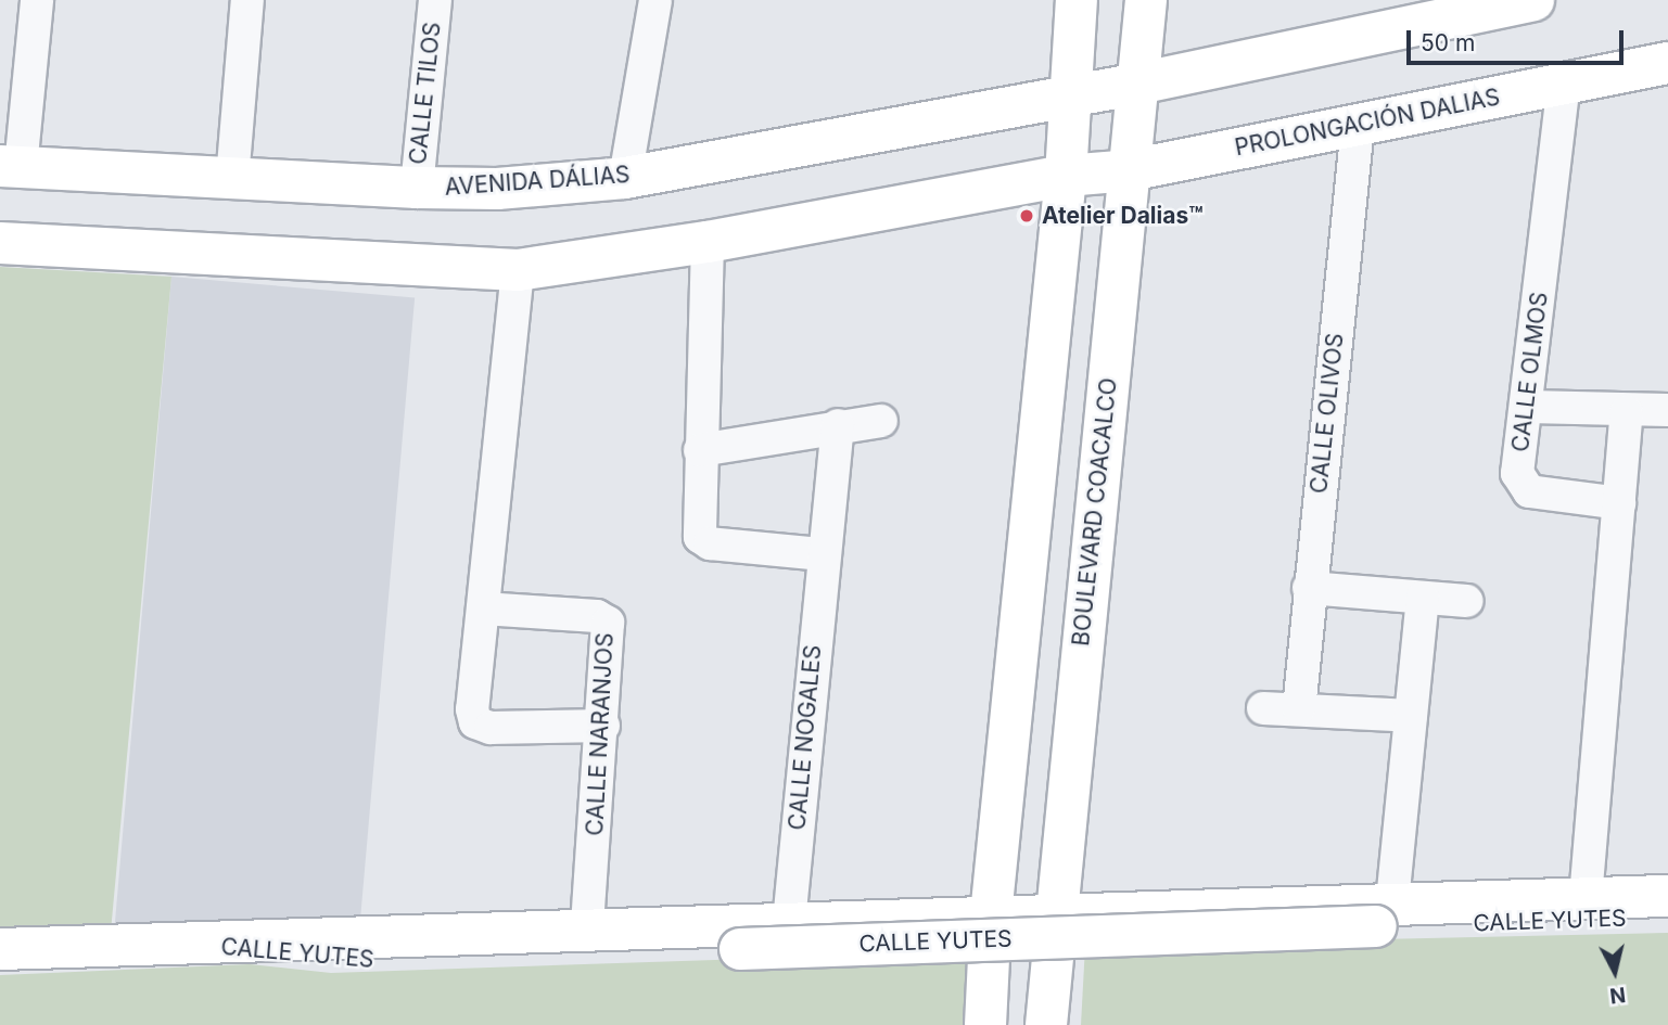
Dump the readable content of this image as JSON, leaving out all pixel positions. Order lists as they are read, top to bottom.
{
  "streets": {
    "main road": [
      "PROLONGACIÓN DALIAS",
      "AVENIDA DÁLIAS",
      "BOULEVARD COACALCO",
      "CALLE YUTES"
    ],
    "street": [
      "CALLE TILOS",
      "CALLE OLMOS",
      "CALLE OLIVOS",
      "CALLE NARANJOS",
      "CALLE NOGALES"
    ]
  },
  "crossings": [
    ["CALLE TILOS", "AVENIDA DÁLIAS"],
    ["PROLONGACIÓN DALIAS", "CALLE OLMOS"],
    ["PROLONGACIÓN DALIAS", "CALLE OLIVOS"],
    ["PROLONGACIÓN DALIAS", "BOULEVARD COACALCO"],
    ["BOULEVARD COACALCO", "CALLE YUTES"],
    ["CALLE NARANJOS", "CALLE YUTES"],
    ["CALLE NOGALES", "CALLE YUTES"]
  ],
  "places": ["Atelier Dalias™"],
  "scale_bar": "50 m",
  "north": "bottom"
}
